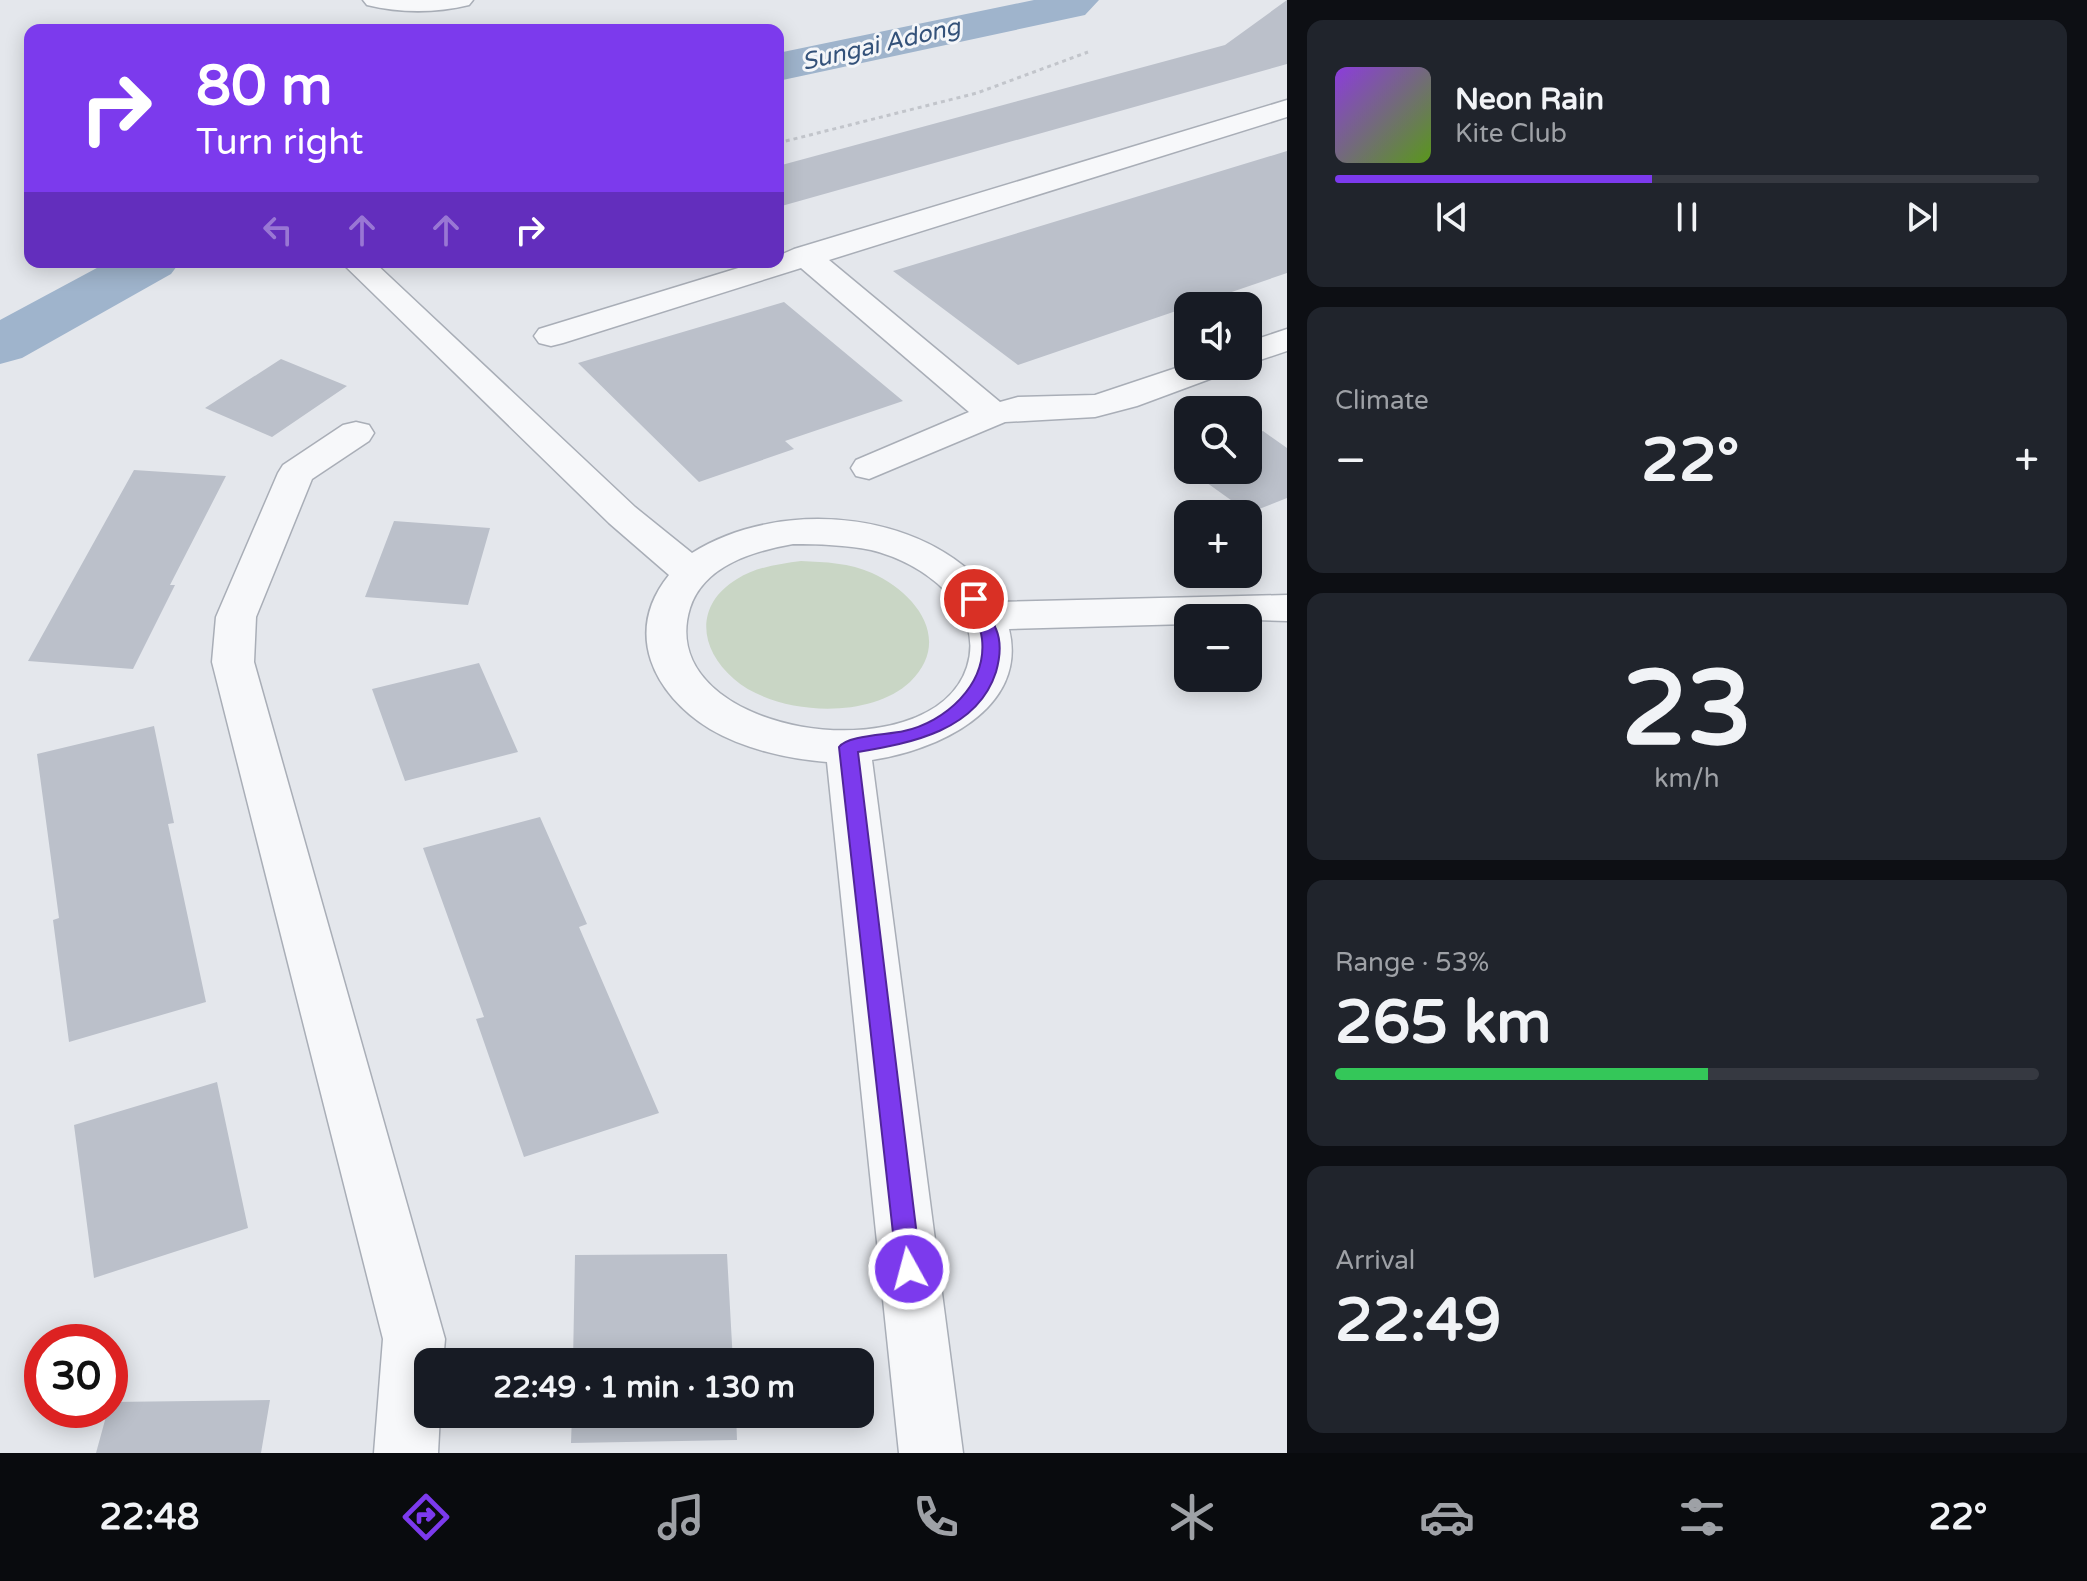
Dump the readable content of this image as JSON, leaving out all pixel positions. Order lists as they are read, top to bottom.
{
  "water": ["Sungai Adong"],
  "page": {
    "turn": ["80 m", "Turn right"],
    "song": ["Neon Rain", "Kite Club"],
    "map_buttons": ["+", "−"],
    "tile": [
      "Climate",
      ["23", "km/h"],
      ["Range · 53%", "265 km"],
      ["Arrival", "22:49"]
    ],
    "heat": ["−", "22°", "+"],
    "limit": "30",
    "trip": "22:49 · 1 min · 130 m",
    "tabs": ["22:48", "22°"]
  }
}
